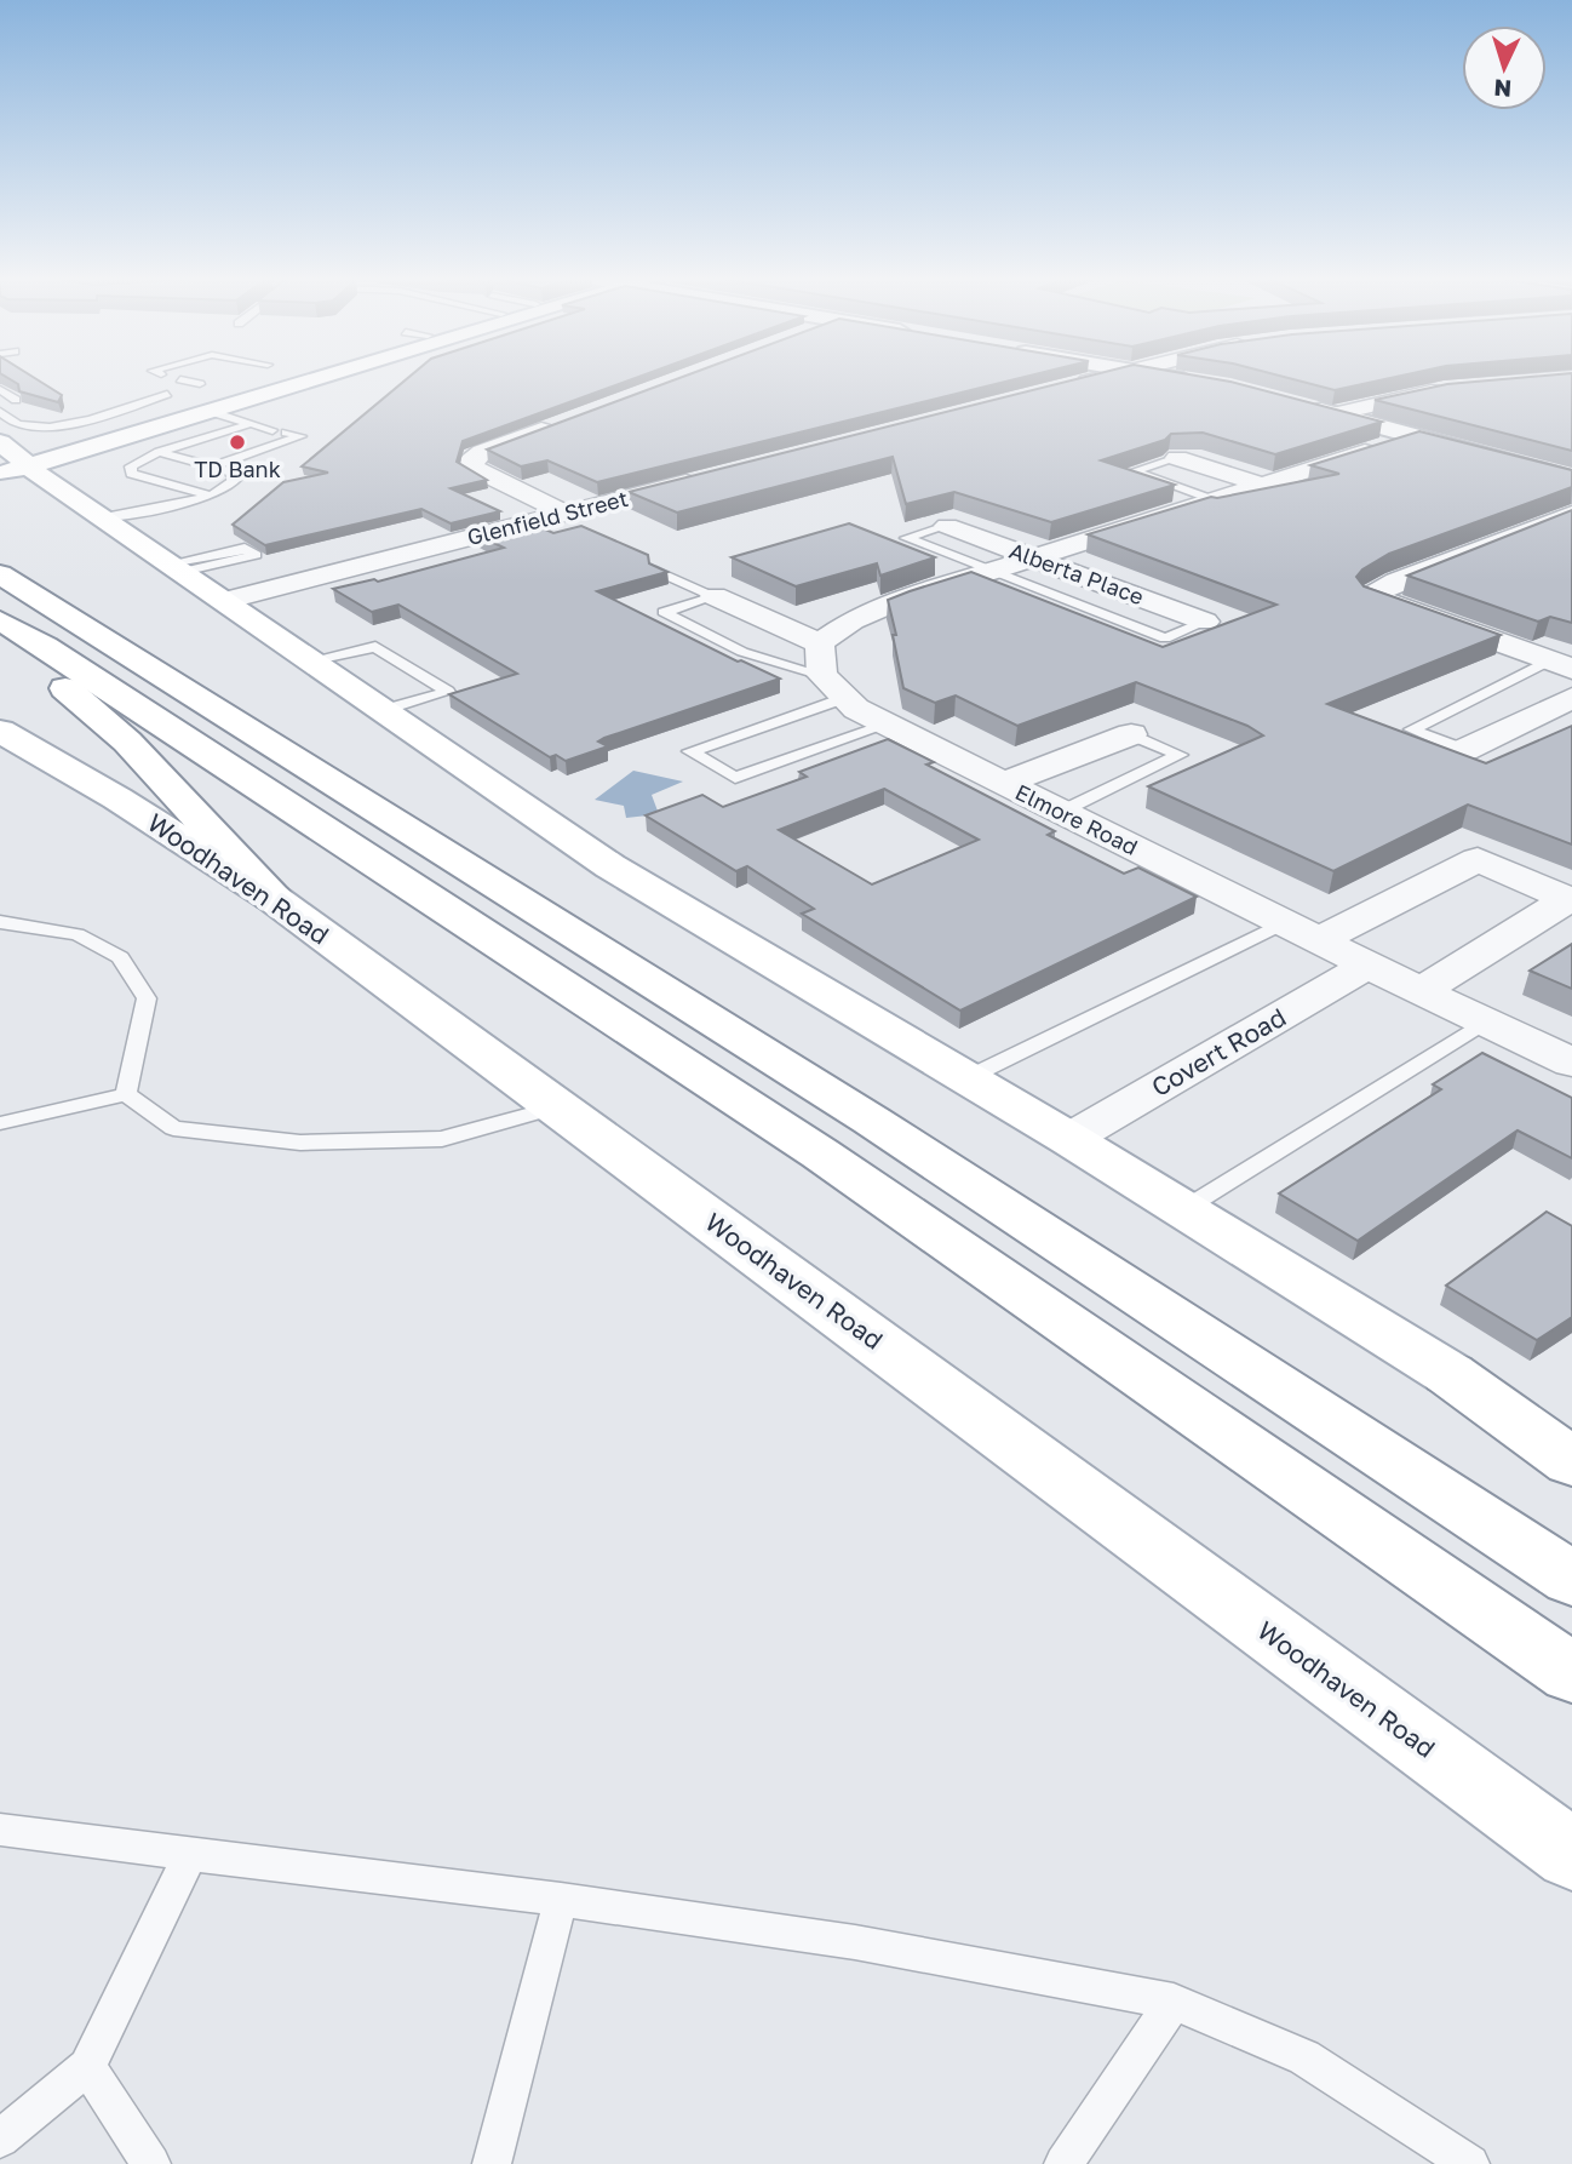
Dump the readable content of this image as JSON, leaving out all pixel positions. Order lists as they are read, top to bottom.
{
  "streets": {
    "main road": ["Woodhaven Road"],
    "street": [
      "Glenfield Street",
      "Alberta Place",
      "Elmore Road",
      "Covert Road"
    ]
  },
  "crossings": [
    ["Elmore Road", "Covert Road"]
  ],
  "places": ["TD Bank"],
  "north": "bottom"
}
